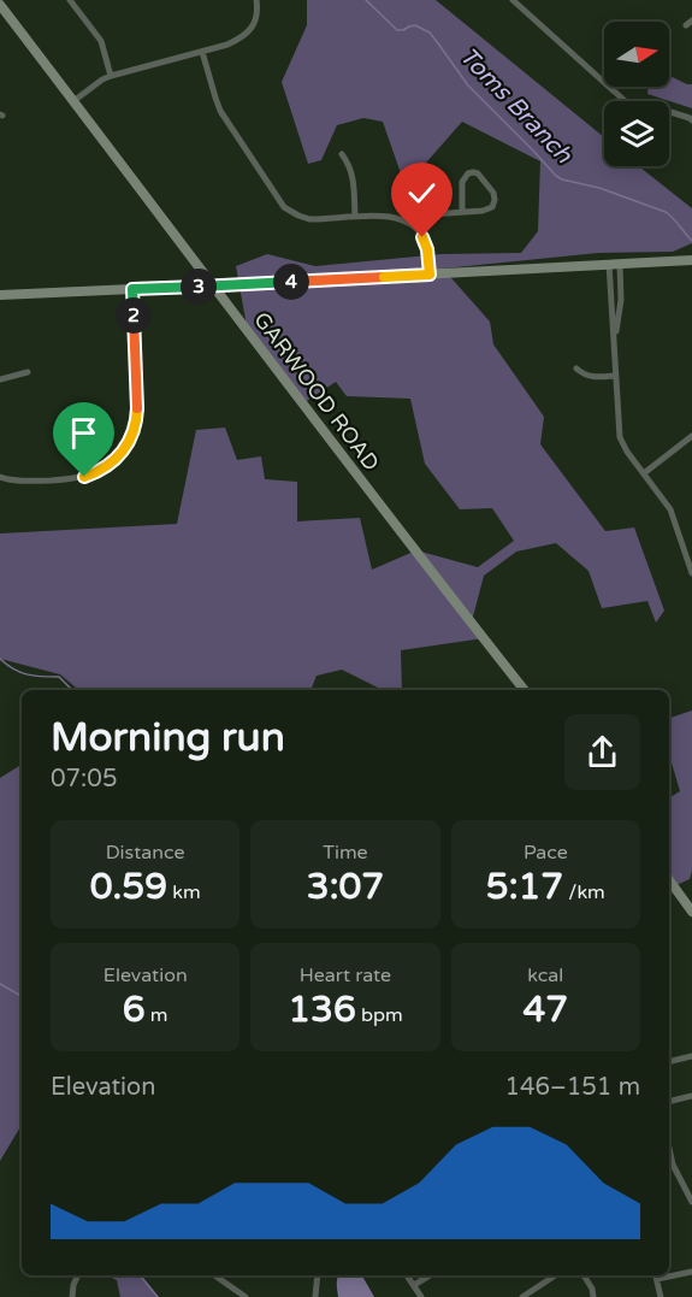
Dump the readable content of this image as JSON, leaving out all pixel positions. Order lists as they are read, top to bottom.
{
  "streets": {
    "street": ["GARWOOD ROAD"]
  },
  "water": ["Toms Branch"],
  "north": "right",
  "page": {
    "pins": ["4", "3", "2"],
    "heading": ["Morning run", "07:05"],
    "stats": [
      ["Distance", "0.59 km"],
      ["Time", "3:07"],
      ["Pace", "5:17 /km"],
      ["Elevation", "6 m"],
      ["Heart rate", "136 bpm"],
      ["kcal", "47"]
    ],
    "chart": ["Elevation", "146–151 m"]
  }
}
